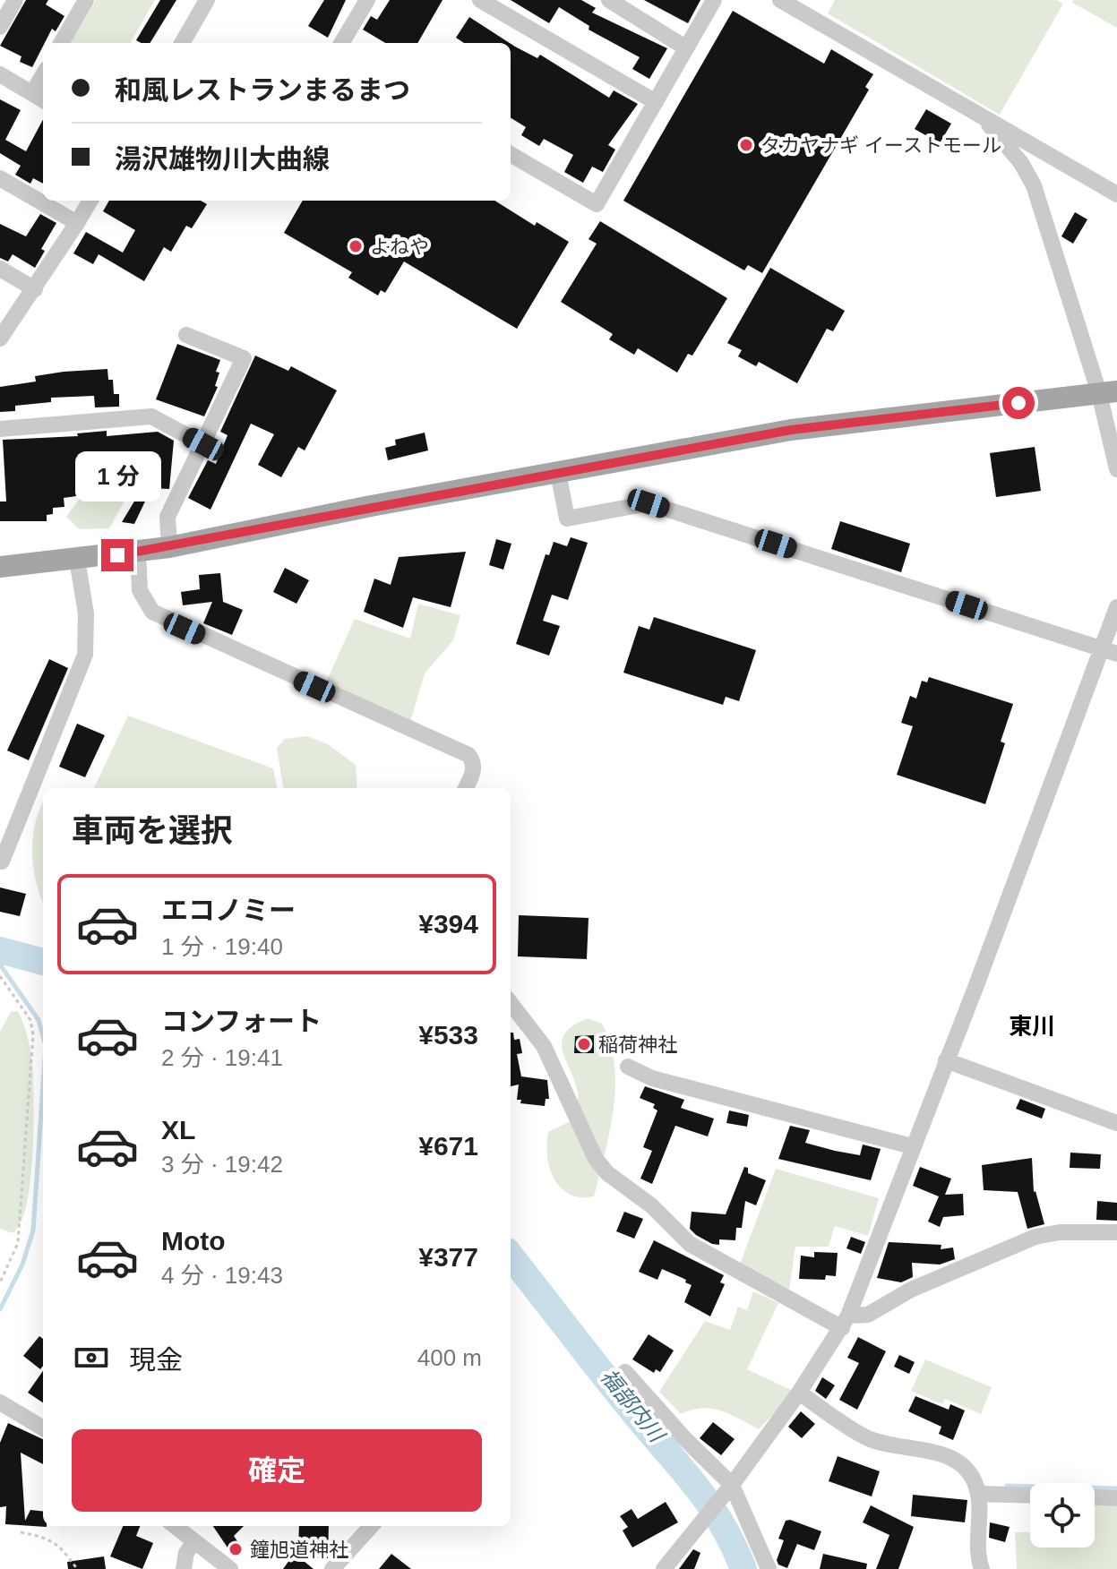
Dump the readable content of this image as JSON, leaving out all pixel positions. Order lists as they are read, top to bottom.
{
  "districts": ["東川"],
  "water": ["福部内川"],
  "places": [
    "タカヤナギ イーストモール",
    "よねや",
    "稲荷神社",
    "鐘旭道神社"
  ],
  "page": {
    "banner": ["和風レストランまるまつ", "湯沢雄物川大曲線"],
    "bubble": "1 分",
    "heading": "車両を選択",
    "list": [
      {
        "name": "エコノミー",
        "note": "1 分 · 19:40",
        "value": "¥394"
      },
      {
        "name": "コンフォート",
        "note": "2 分 · 19:41",
        "value": "¥533"
      },
      {
        "name": "XL",
        "note": "3 分 · 19:42",
        "value": "¥671"
      },
      {
        "name": "Moto",
        "note": "4 分 · 19:43",
        "value": "¥377"
      }
    ],
    "pay": ["現金", "400 m"],
    "buttons": "確定"
  }
}
